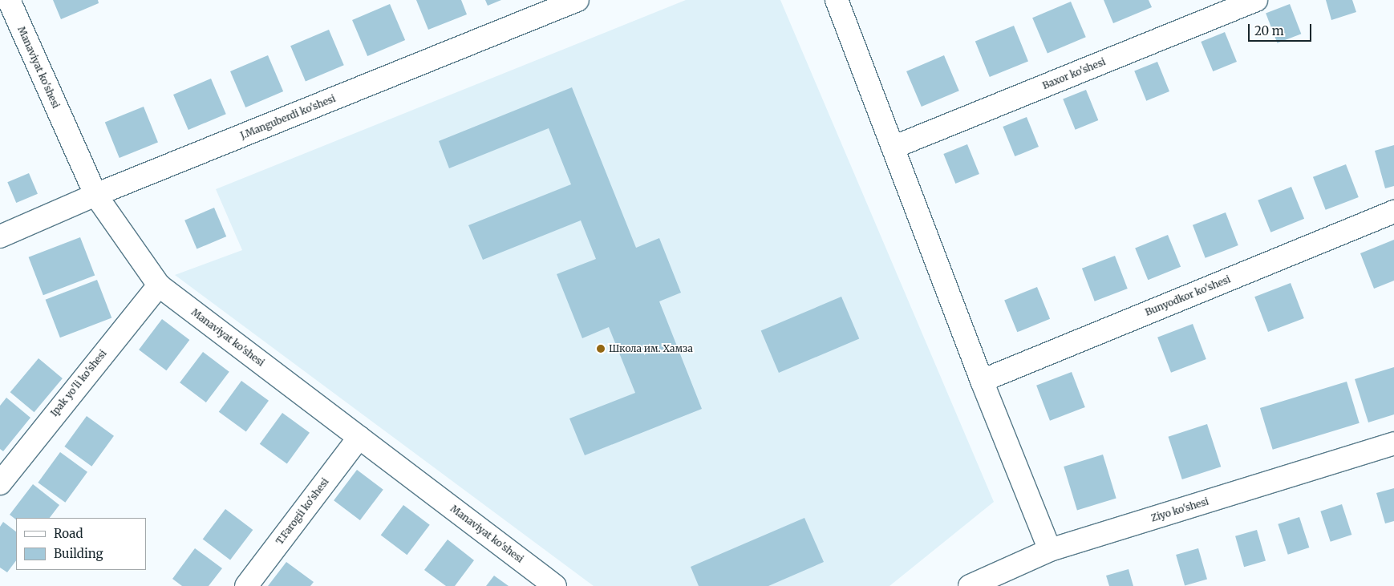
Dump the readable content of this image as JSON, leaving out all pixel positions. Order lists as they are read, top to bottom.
{
  "streets": {
    "street": [
      "Manaviyat ko'shesi",
      "Baxor ko'shesi",
      "J.Manguberdi ko'shesi",
      "Bunyodkor ko'shesi",
      "Ipak yo'li ko'shesi",
      "Ziyo ko'shesi",
      "T.Farogii ko'shesi"
    ]
  },
  "crossings": [
    ["Manaviyat ko'shesi", "J.Manguberdi ko'shesi"],
    ["Manaviyat ko'shesi", "Ipak yo'li ko'shesi"],
    ["Manaviyat ko'shesi", "T.Farogii ko'shesi"]
  ],
  "places": ["Школа им. Хамза"],
  "legend": ["Road", "Building"],
  "scale_bar": "20 m"
}
